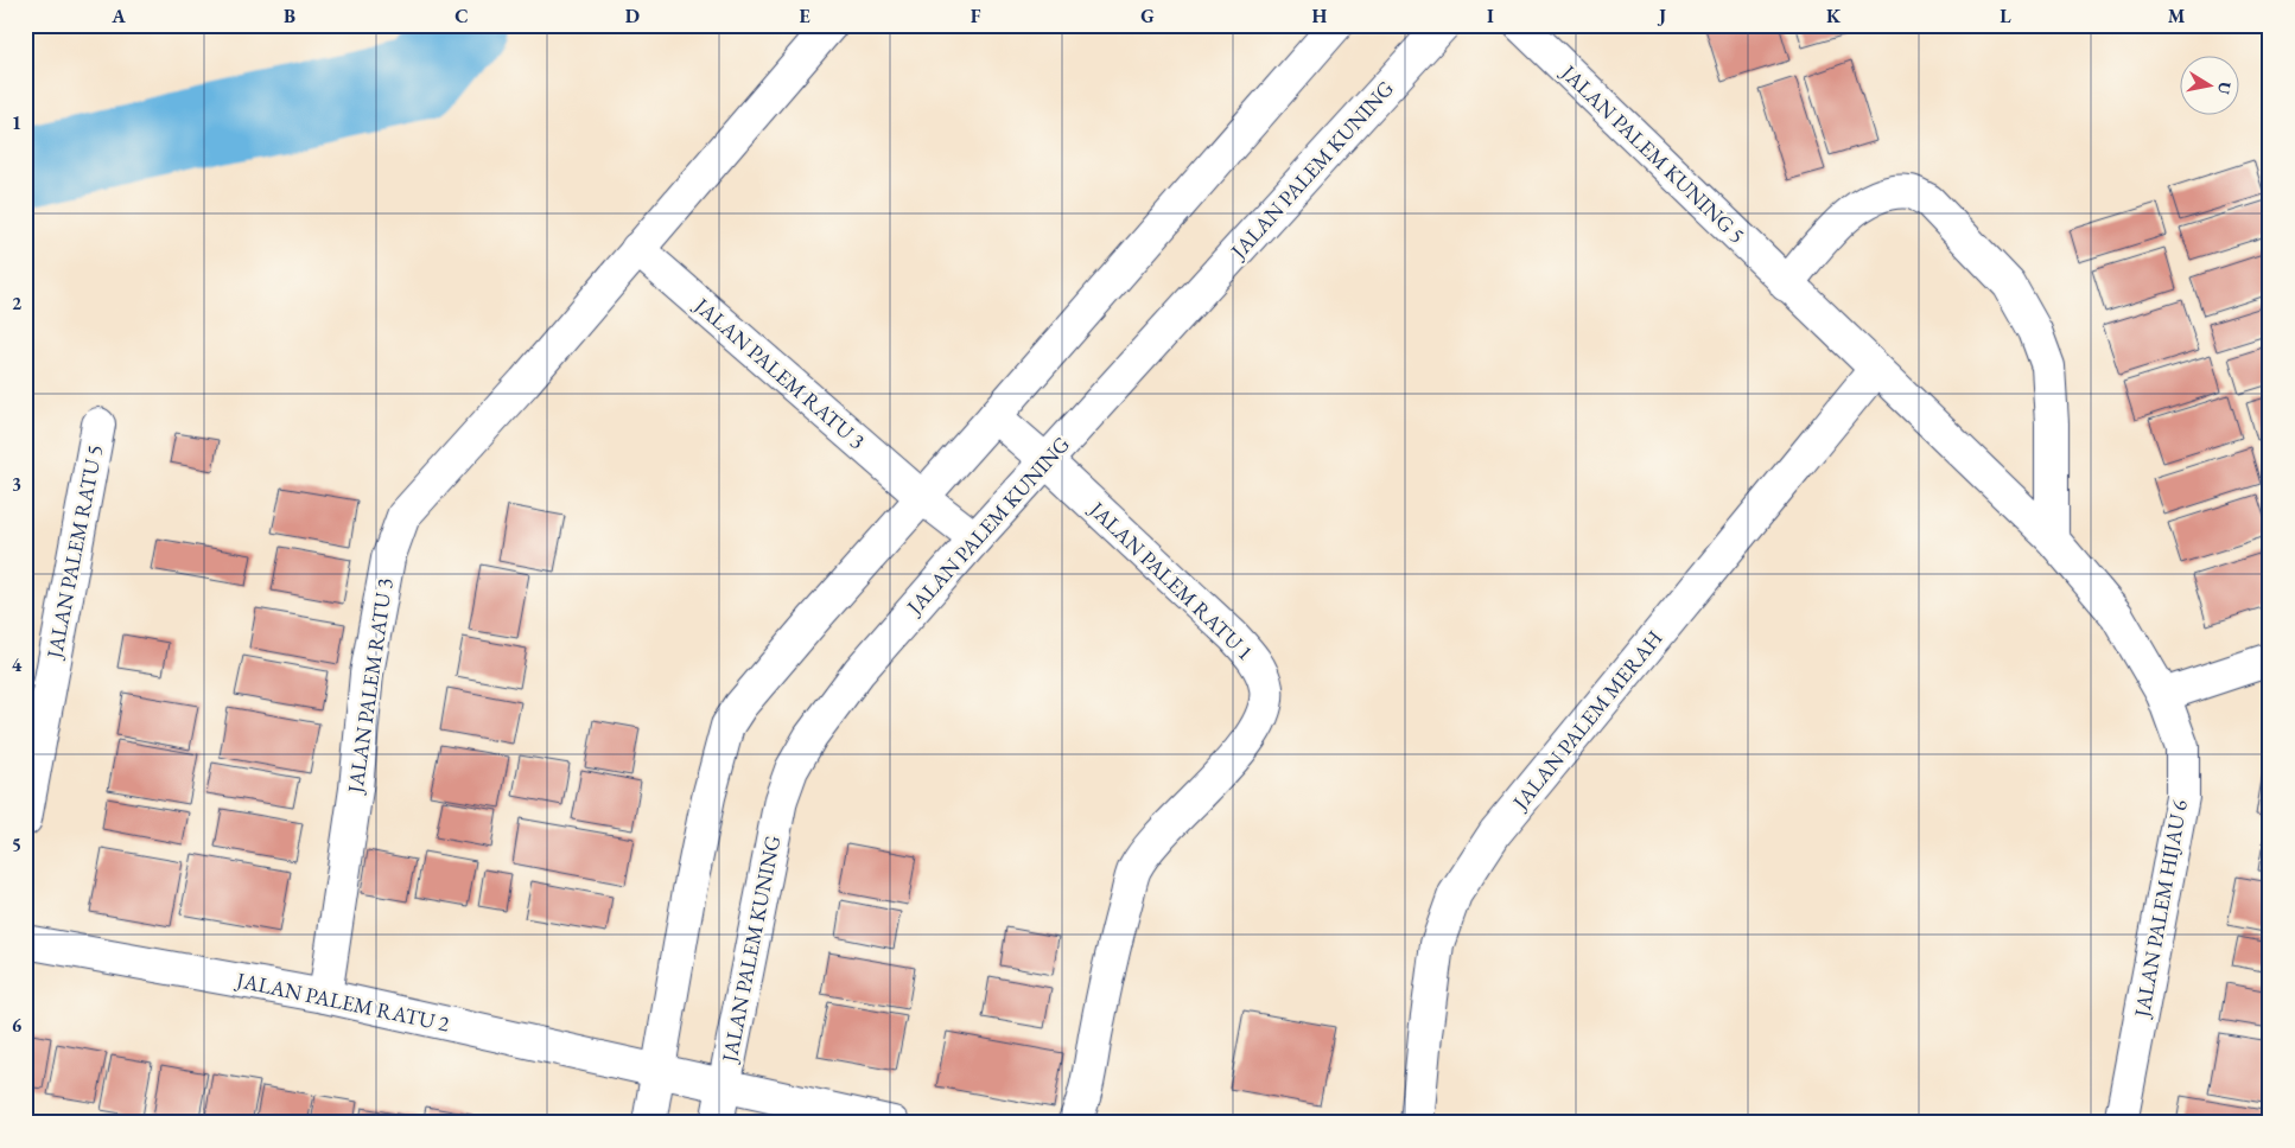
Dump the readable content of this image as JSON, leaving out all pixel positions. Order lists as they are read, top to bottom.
{
  "streets": {
    "street": [
      "JALAN PALEM KUNING 5",
      "JALAN PALEM KUNING",
      "JALAN PALEM RATU 3",
      "JALAN PALEM RATU 5",
      "JALAN PALEM RATU 1",
      "JALAN PALEM MERAH",
      "JALAN PALEM HIJAU 6",
      "JALAN PALEM RATU 2"
    ]
  },
  "crossings": [
    ["JALAN PALEM KUNING 5", "JALAN PALEM MERAH"],
    ["JALAN PALEM KUNING 5", "JALAN PALEM HIJAU 6"],
    ["JALAN PALEM KUNING", "JALAN PALEM RATU 3"],
    ["JALAN PALEM KUNING", "JALAN PALEM RATU 1"],
    ["JALAN PALEM KUNING", "JALAN PALEM RATU 2"],
    ["JALAN PALEM RATU 3", "JALAN PALEM RATU 2"]
  ],
  "north": "right",
  "grid": {
    "columns": [
      "A",
      "B",
      "C",
      "D",
      "E",
      "F",
      "G",
      "H",
      "I",
      "J",
      "K",
      "L",
      "M"
    ],
    "rows": [
      "1",
      "2",
      "3",
      "4",
      "5",
      "6"
    ]
  }
}
